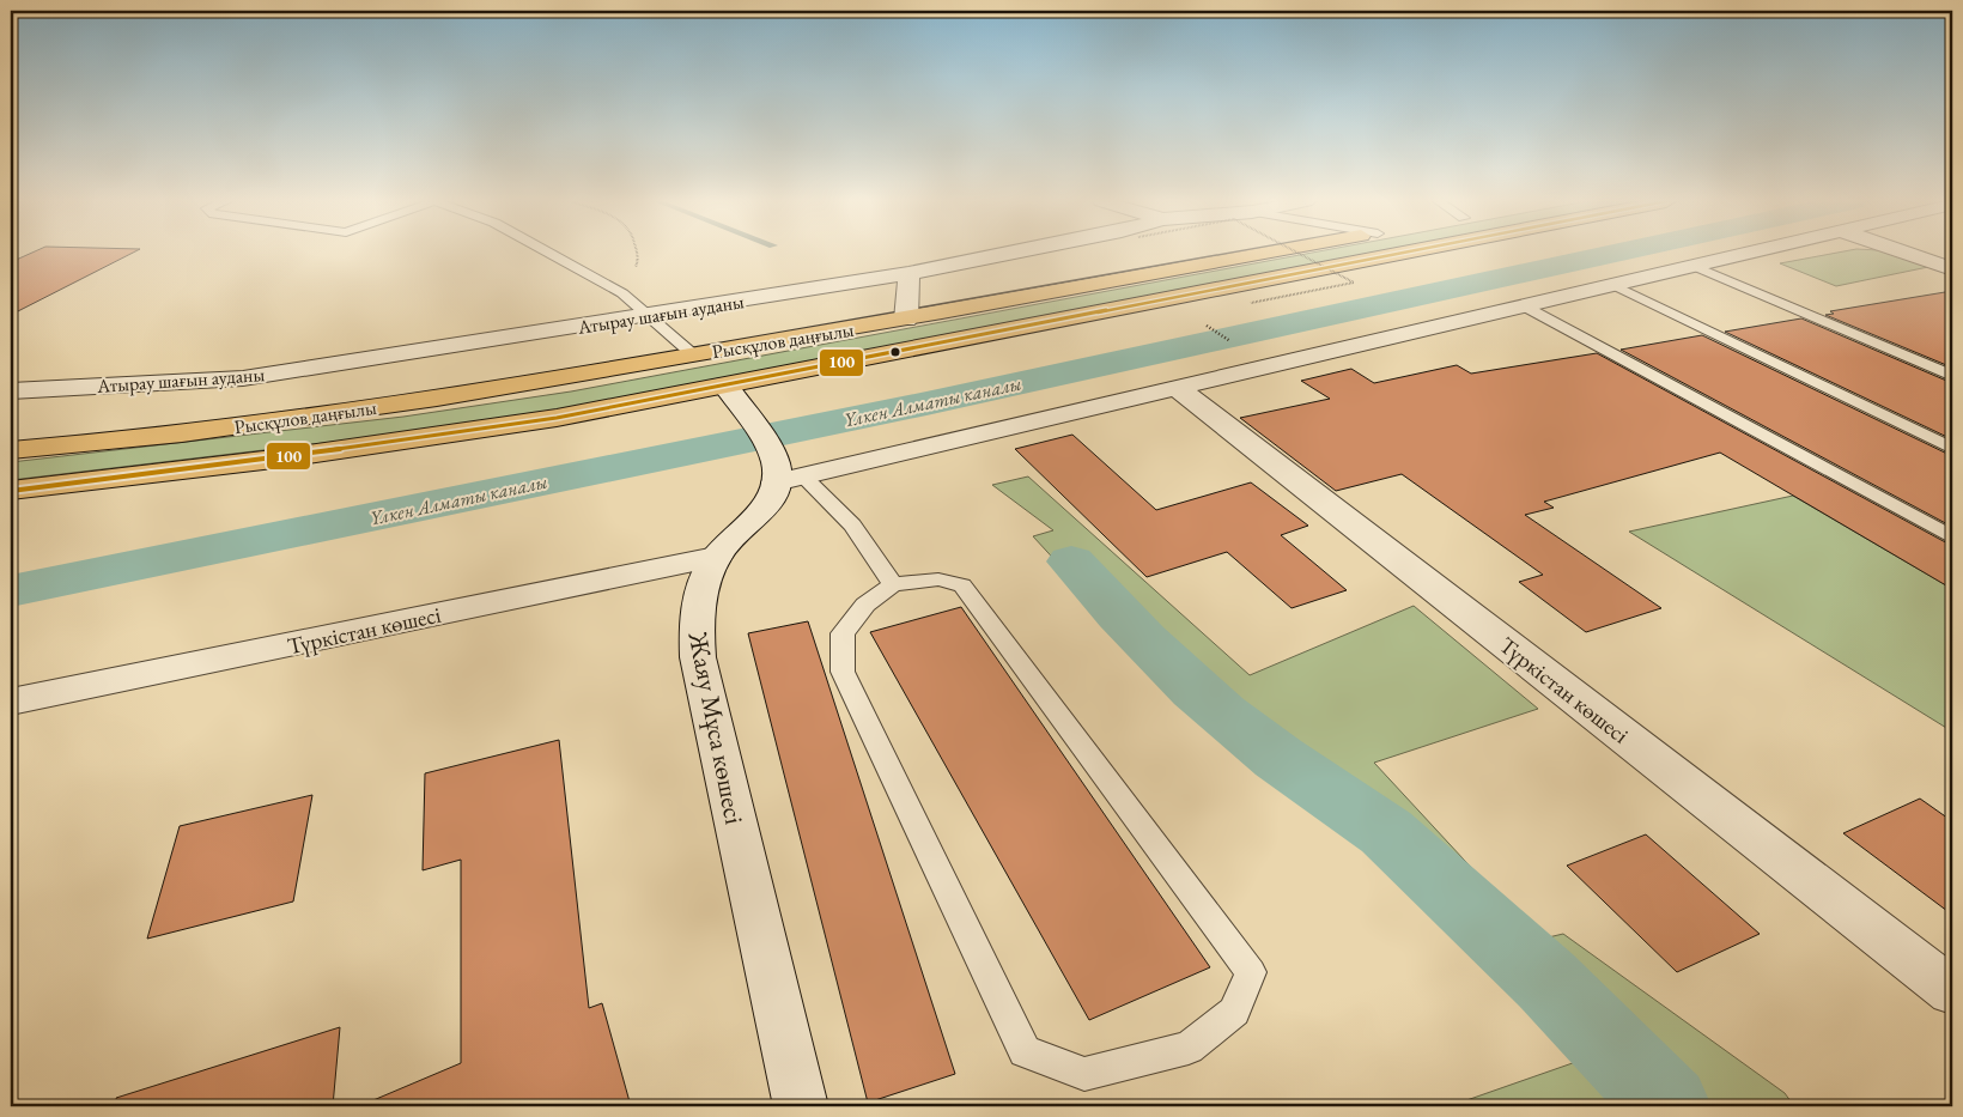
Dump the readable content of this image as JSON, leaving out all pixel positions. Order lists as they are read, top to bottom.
{
  "streets": {
    "main road": ["Рысқұлов даңғылы"],
    "street": ["Атырау шағын ауданы", "Түркістан көшесі", "Жаяу Мұса көшесі"]
  },
  "crossings": [
    ["Түркістан көшесі", "Жаяу Мұса көшесі"]
  ],
  "water": ["Үлкен Алматы каналы"],
  "lines": ["transit line 100"]
}
